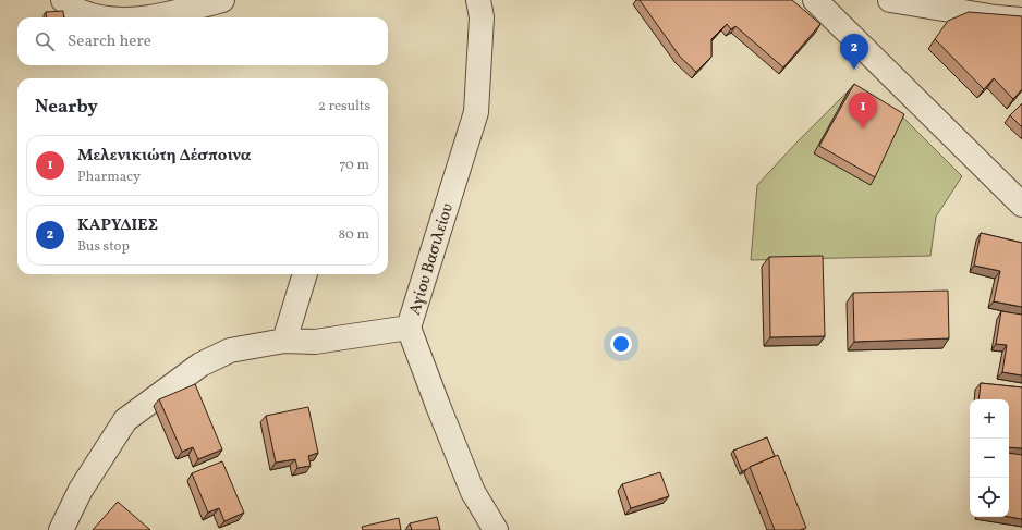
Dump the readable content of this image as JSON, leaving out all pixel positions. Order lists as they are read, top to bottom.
{
  "streets": {
    "street": ["Αγίου Βασιλείου"]
  },
  "page": {
    "search": "Search here",
    "pins": ["2", "1"],
    "heading": ["Nearby", "2 results"],
    "list": [
      {
        "mark": "1",
        "name": "Μελενικιώτη Δέσποινα",
        "note": "Pharmacy",
        "value": "70 m"
      },
      {
        "mark": "2",
        "name": "ΚΑΡΥΔΙΕΣ",
        "note": "Bus stop",
        "value": "80 m"
      }
    ],
    "map_buttons": ["+", "−"]
  }
}
